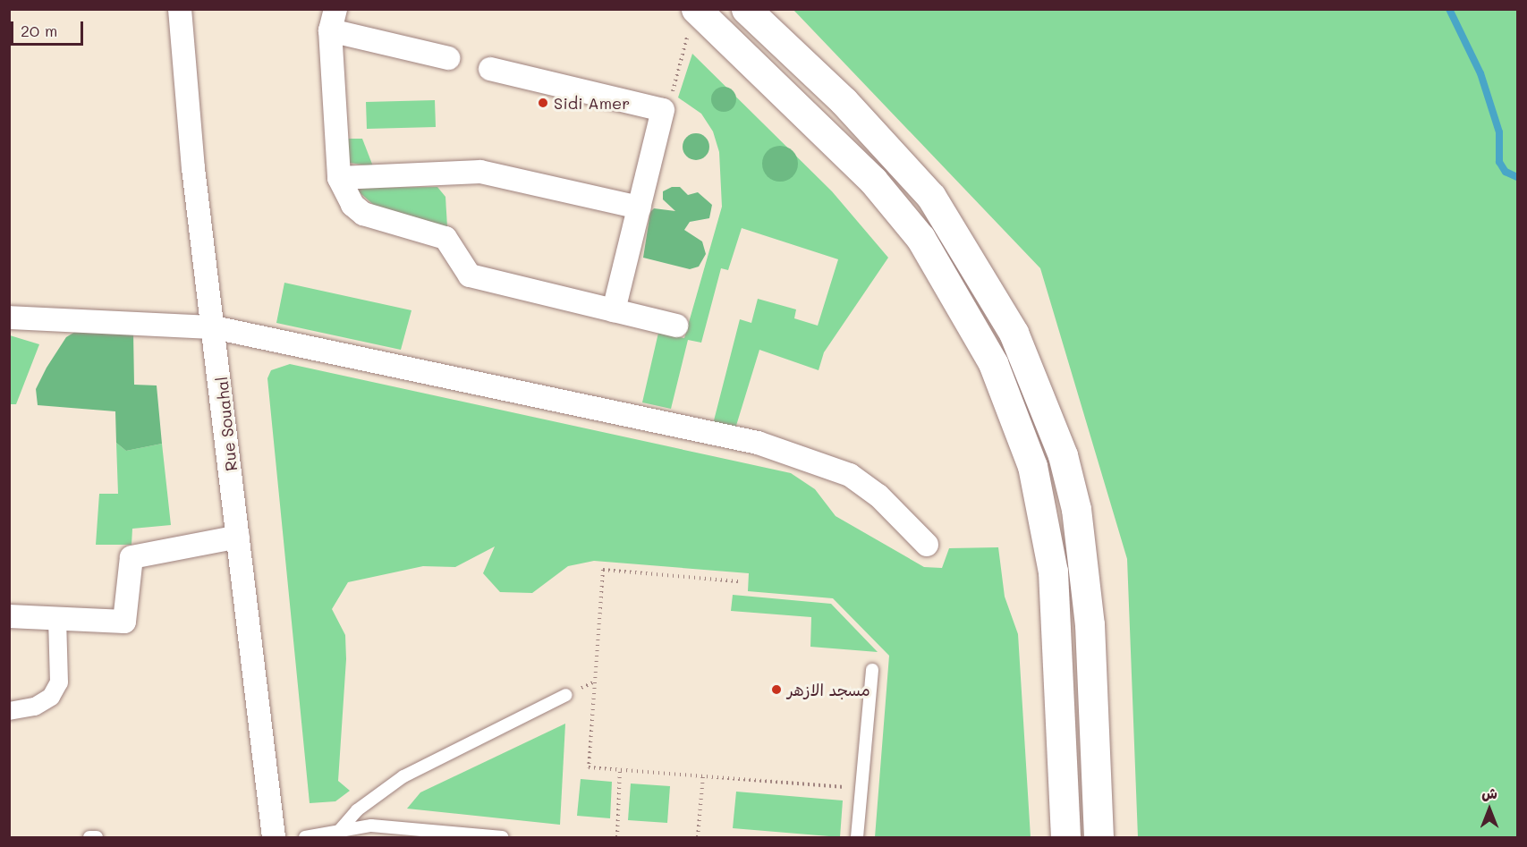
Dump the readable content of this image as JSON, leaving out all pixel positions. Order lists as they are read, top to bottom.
{
  "streets": {
    "street": ["Rue Souahal"]
  },
  "places": ["Sidi Amer", "مسجد الازهر"],
  "scale_bar": "20 m",
  "north": "top"
}
